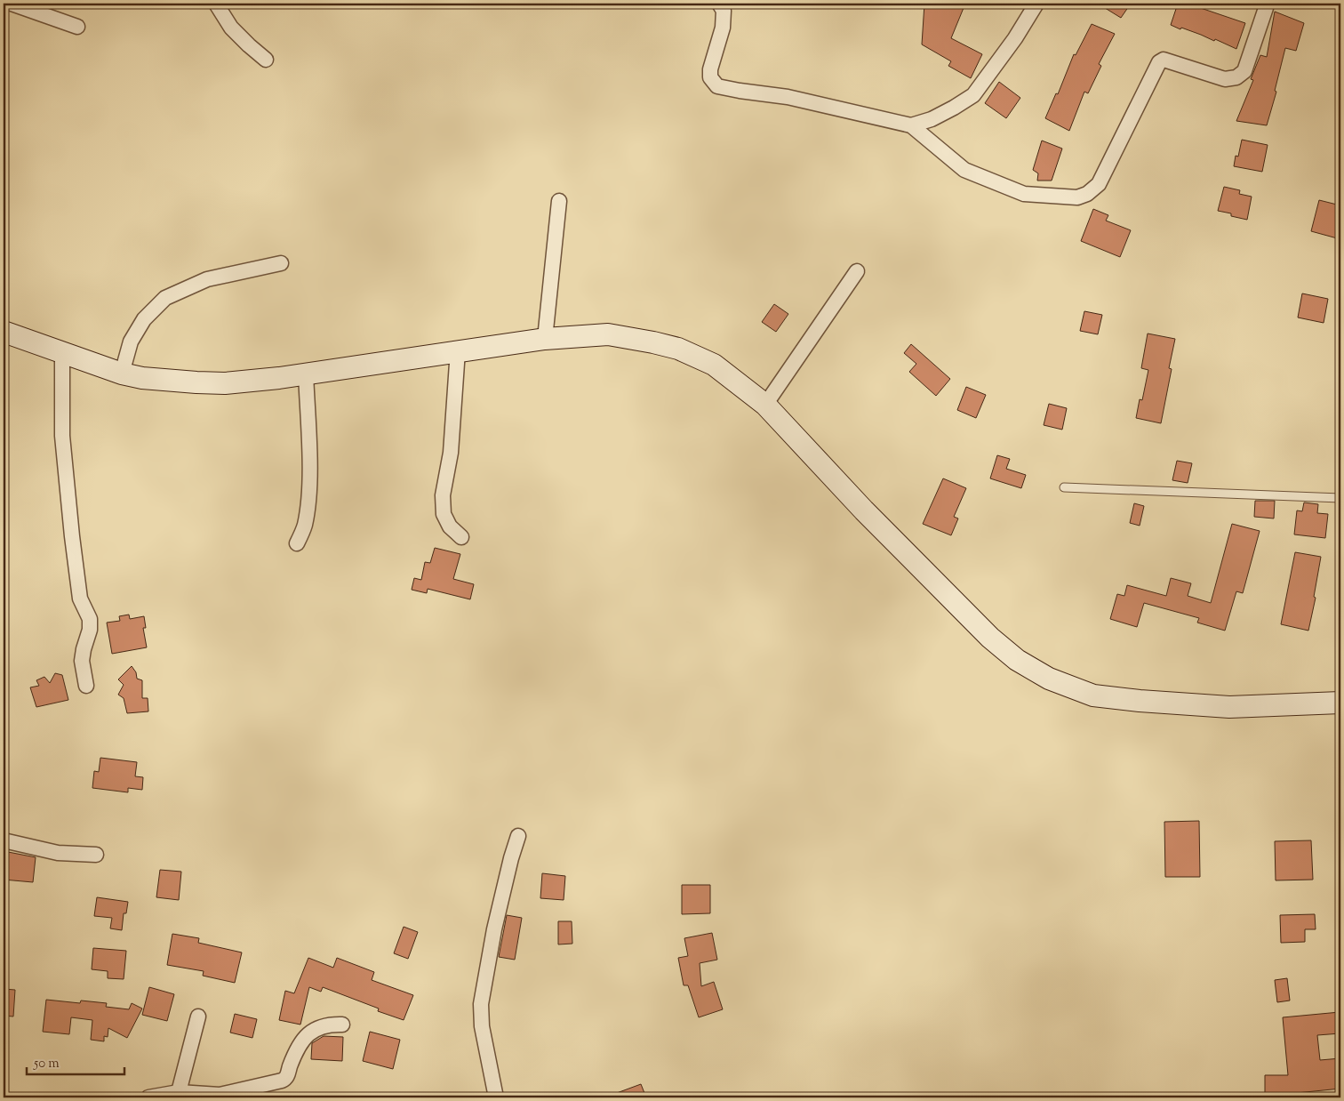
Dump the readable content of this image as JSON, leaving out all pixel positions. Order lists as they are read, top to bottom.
{
  "scale_bar": "50 m"
}
